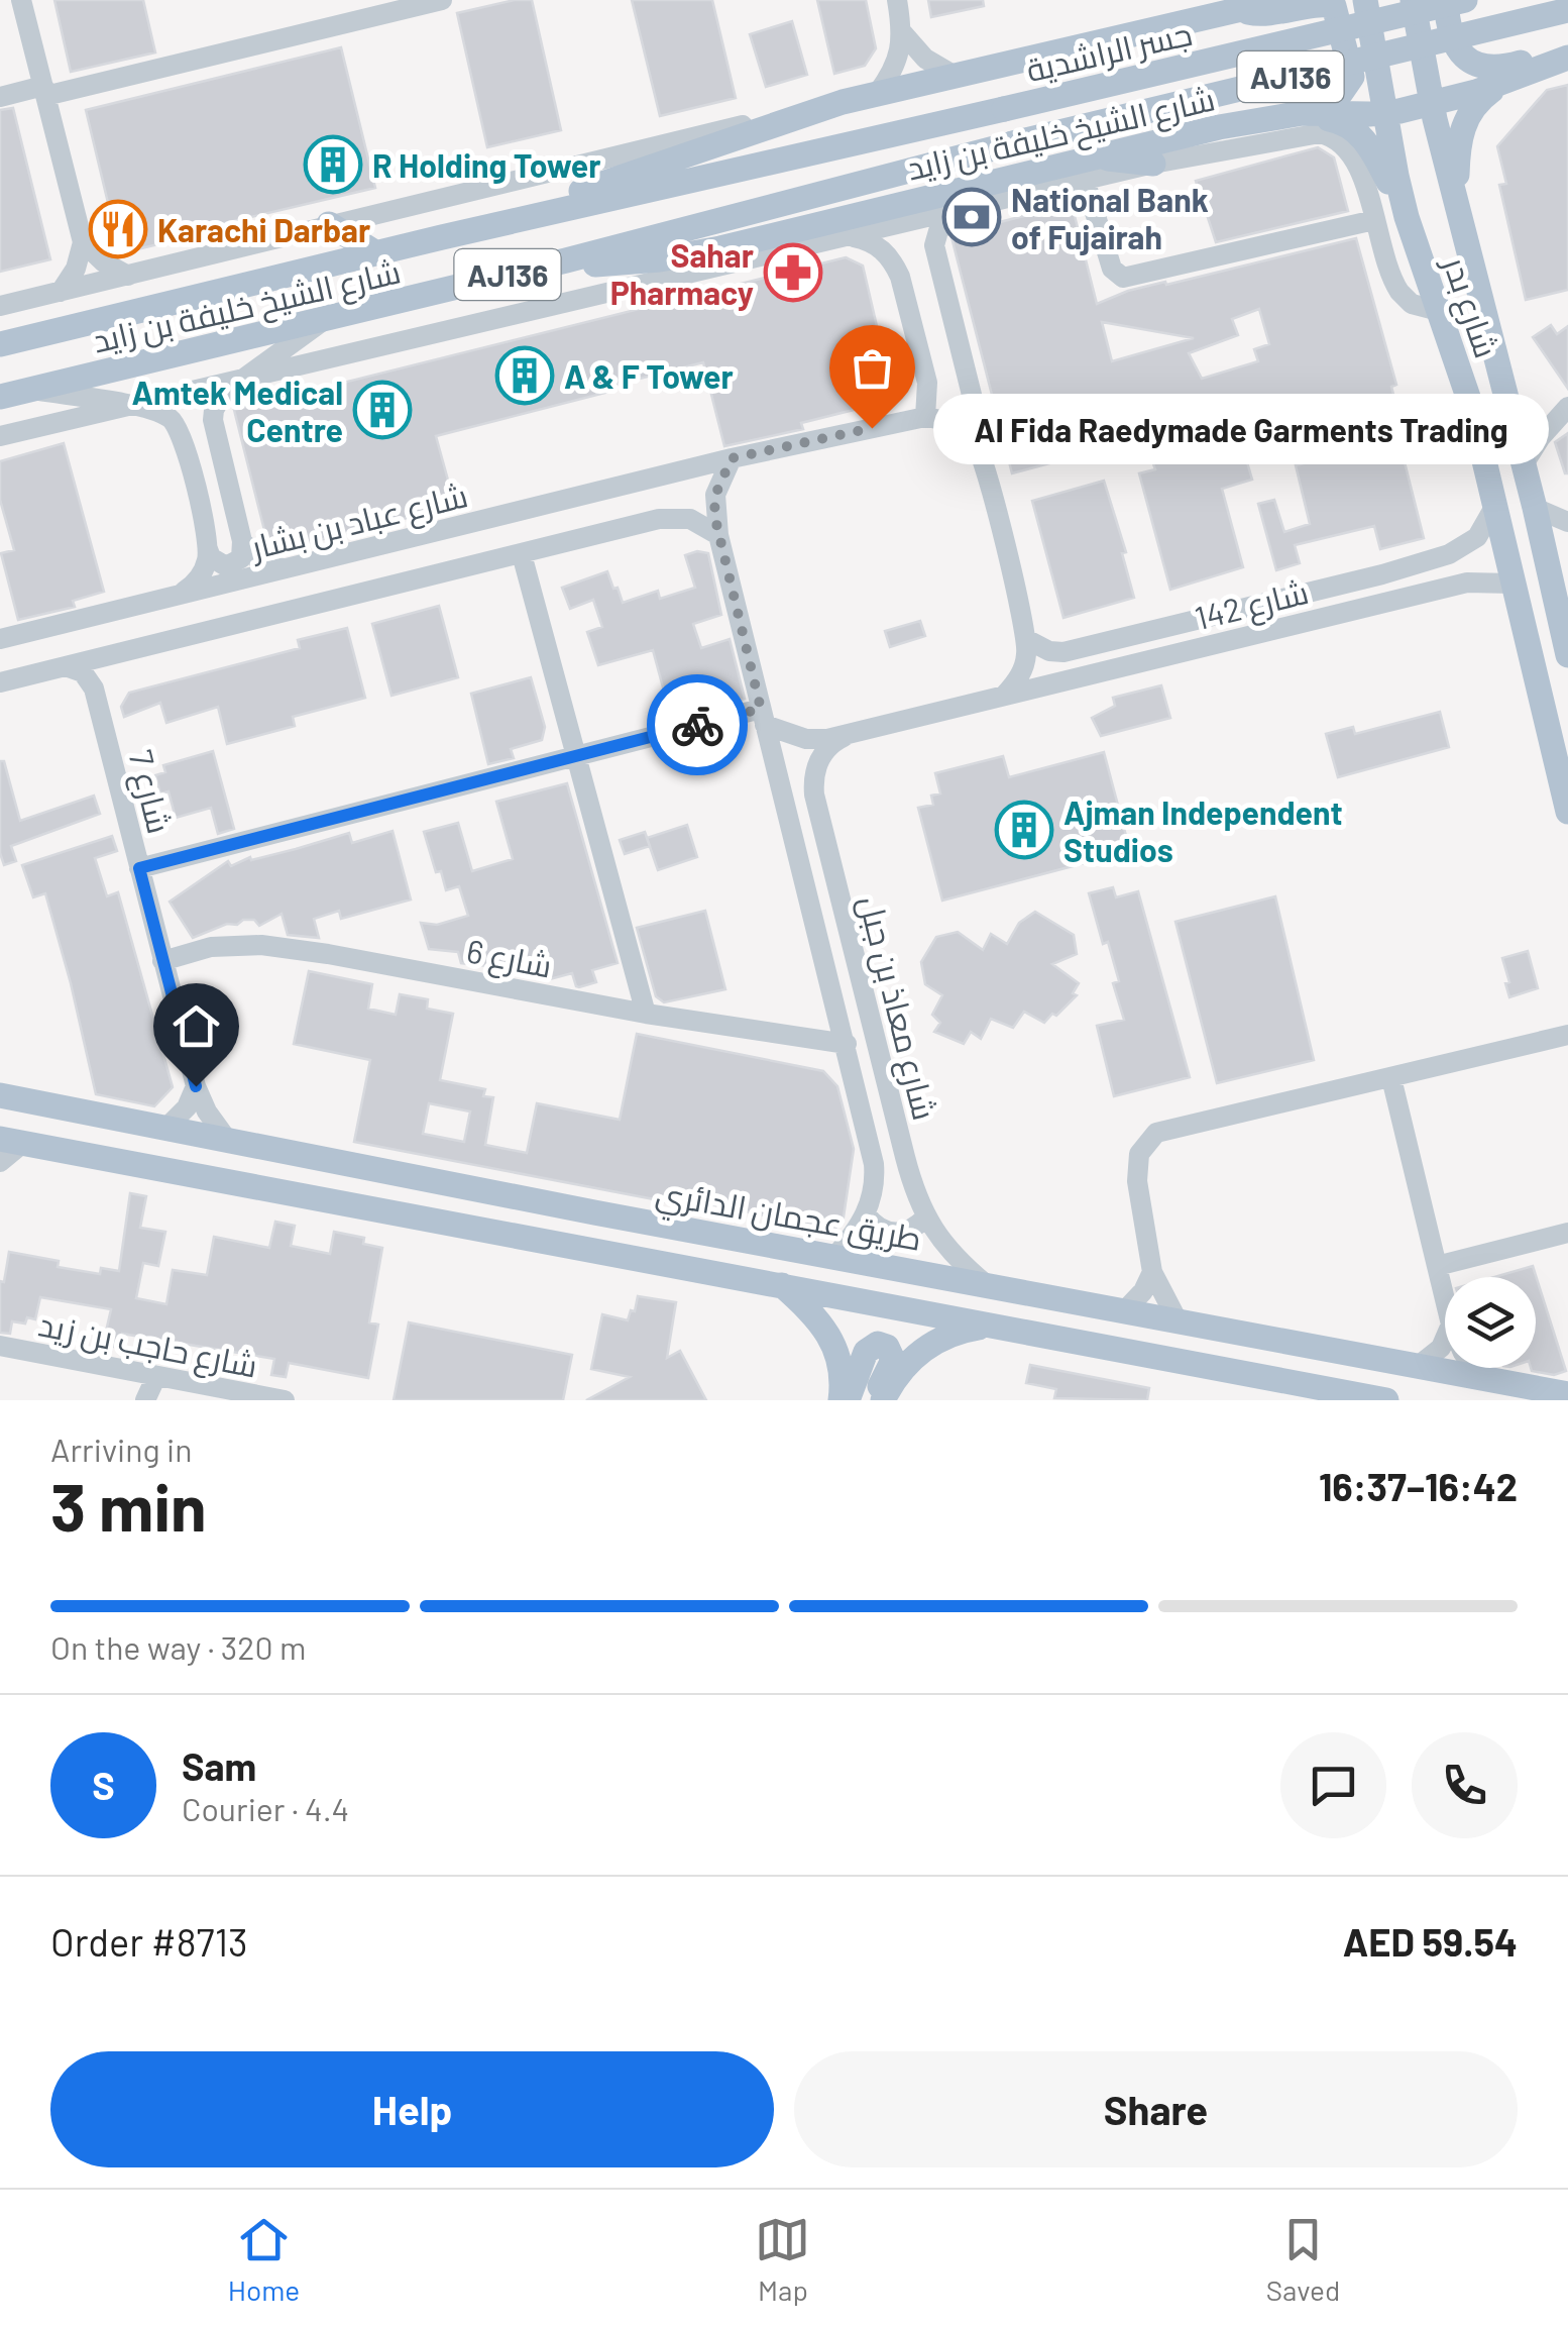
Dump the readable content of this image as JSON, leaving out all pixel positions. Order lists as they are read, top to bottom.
{
  "streets": {
    "main road": [
      "جسر الراشدية",
      "AJ136",
      "شارع الشيخ خليفة بن زايد",
      "شارع بدر",
      "طريق عجمان الدائري"
    ],
    "street": [
      "شارع عباد بن بشار",
      "شارع 142",
      "شارع 7",
      "شارع 6",
      "شارع معاذ بن جبل",
      "شارع حاجب بن زيد"
    ]
  },
  "crossings": [
    ["جسر الراشدية", "شارع الشيخ خليفة بن زايد"],
    ["شارع الشيخ خليفة بن زايد", "شارع بدر"],
    ["شارع بدر", "شارع 142"],
    ["شارع عباد بن بشار", "شارع 142"],
    ["شارع عباد بن بشار", "شارع معاذ بن جبل"],
    ["شارع 142", "شارع معاذ بن جبل"],
    ["شارع 7", "شارع 6"],
    ["شارع 7", "طريق عجمان الدائري"],
    ["شارع 6", "شارع معاذ بن جبل"],
    ["شارع معاذ بن جبل", "طريق عجمان الدائري"]
  ],
  "places": {
    "building": [
      "R Holding Tower",
      "A & F Tower",
      "Amtek Medical Centre",
      "Ajman Independent Studios"
    ],
    "bank": ["National Bank of Fujairah"],
    "restaurant": ["Karachi Darbar"],
    "pharmacy": ["Sahar Pharmacy"],
    "other": ["Al Fida Raedymade Garments Trading"]
  },
  "page": {
    "bubble": "Al Fida Raedymade Garments Trading",
    "heading": ["3 min", "Arriving in", "16:37–16:42"],
    "panel": [
      "Sam",
      "Courier · 4.4",
      "Order #8713",
      "AED 59.54"
    ],
    "bar": "On the way · 320 m",
    "round": "S",
    "buttons": ["Help", "Share"],
    "tabs": ["Home", "Map", "Saved"]
  }
}
